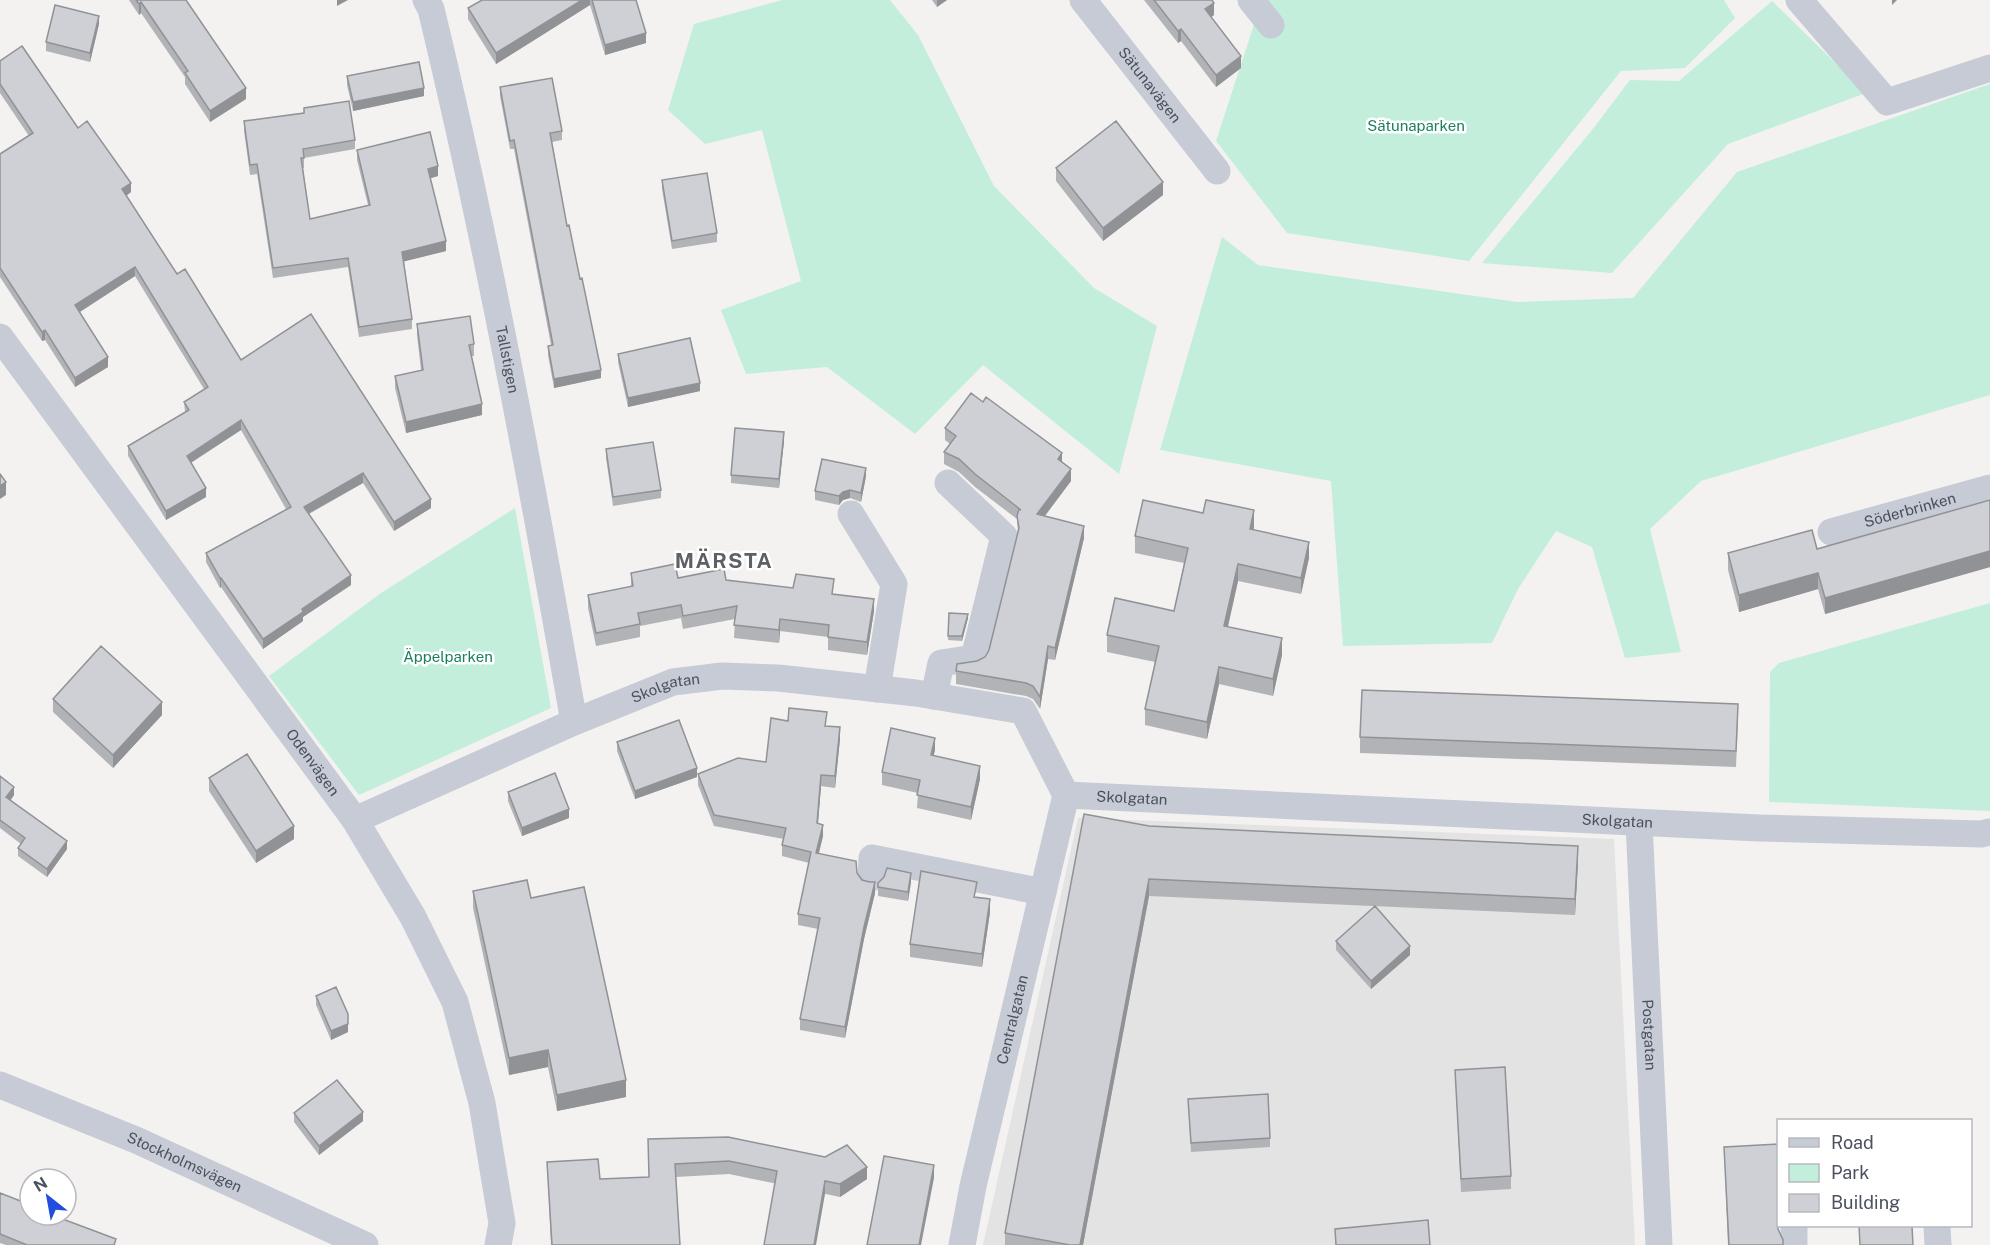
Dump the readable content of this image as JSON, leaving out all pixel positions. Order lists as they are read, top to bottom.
{
  "streets": {
    "street": [
      "Sätunavägen",
      "Tallstigen",
      "Söderbrinken",
      "Skolgatan",
      "Odenvägen",
      "Centralgatan",
      "Postgatan",
      "Stockholmsvägen"
    ]
  },
  "crossings": [
    ["Tallstigen", "Skolgatan"],
    ["Skolgatan", "Odenvägen"],
    ["Skolgatan", "Centralgatan"],
    ["Skolgatan", "Postgatan"]
  ],
  "districts": ["MÄRSTA"],
  "parks": ["Sätunaparken", "Äppelparken"],
  "legend": ["Road", "Park", "Building"],
  "north": "top left"
}
